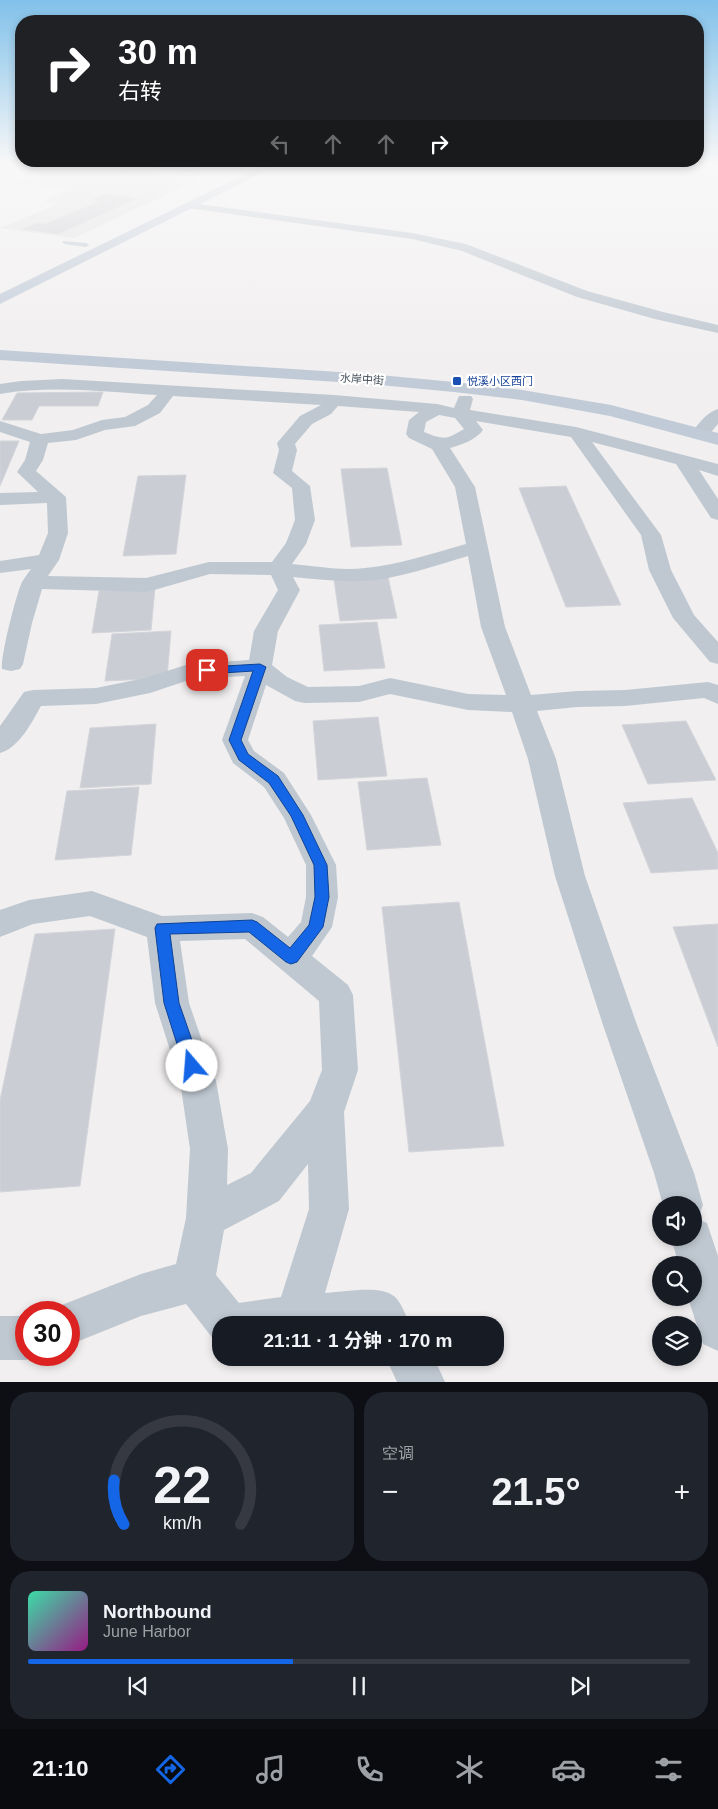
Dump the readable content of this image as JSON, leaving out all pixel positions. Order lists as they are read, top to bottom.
{
  "streets": {
    "street": ["水岸中街"]
  },
  "places": {
    "transit": ["悦溪小区西门"]
  },
  "page": {
    "turn": ["30 m", "右转"],
    "limit": "30",
    "trip": "21:11 · 1 分钟 · 170 m",
    "tile": "空调",
    "heat": ["−", "21.5°", "+"],
    "song": ["Northbound", "June Harbor"],
    "tabs": "21:10",
    "gauge": ["22", "km/h"]
  }
}
